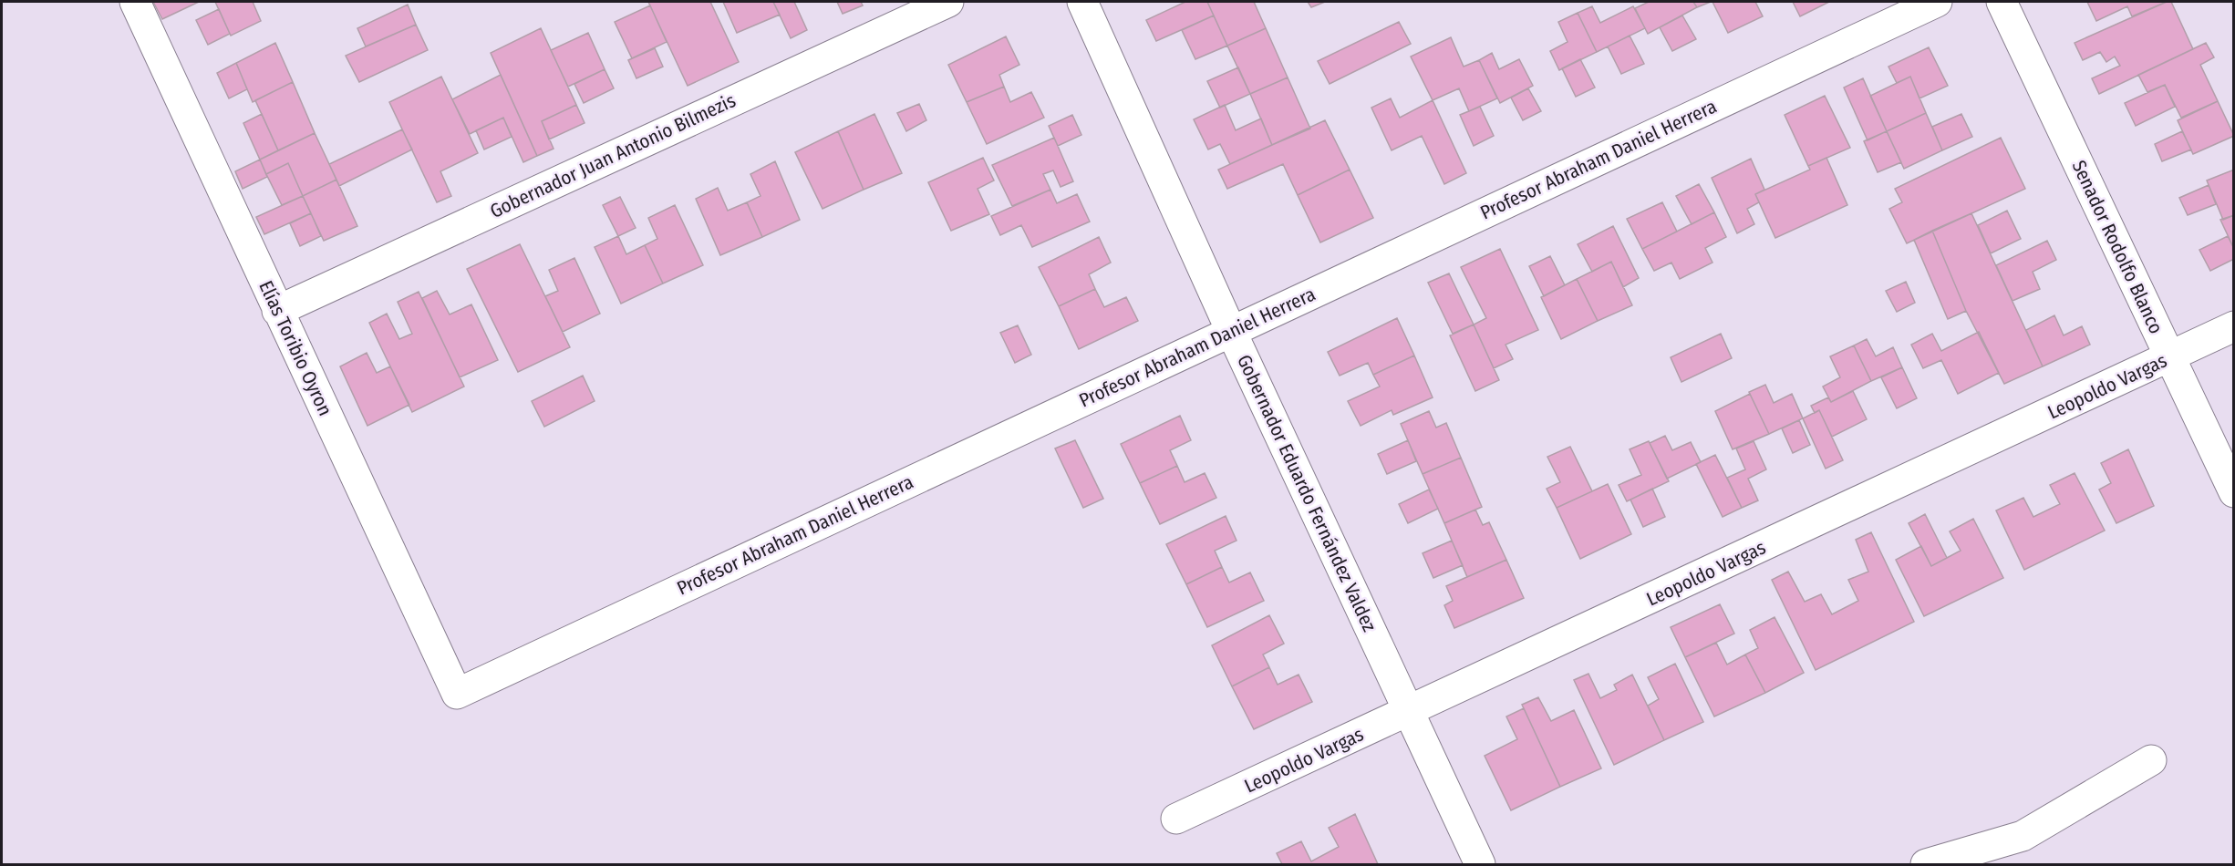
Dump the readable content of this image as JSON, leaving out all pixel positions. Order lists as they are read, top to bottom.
{
  "streets": {
    "street": [
      "Gobernador Juan Antonio Bilmezis",
      "Profesor Abraham Daniel Herrera",
      "Senador Rodolfo Blanco",
      "Elías Toribio Oyron",
      "Leopoldo Vargas",
      "Gobernador Eduardo Fernández Valdez"
    ]
  },
  "crossings": [
    ["Gobernador Juan Antonio Bilmezis", "Elías Toribio Oyron"],
    ["Profesor Abraham Daniel Herrera", "Elías Toribio Oyron"],
    ["Profesor Abraham Daniel Herrera", "Gobernador Eduardo Fernández Valdez"],
    ["Senador Rodolfo Blanco", "Leopoldo Vargas"],
    ["Leopoldo Vargas", "Gobernador Eduardo Fernández Valdez"]
  ]
}
